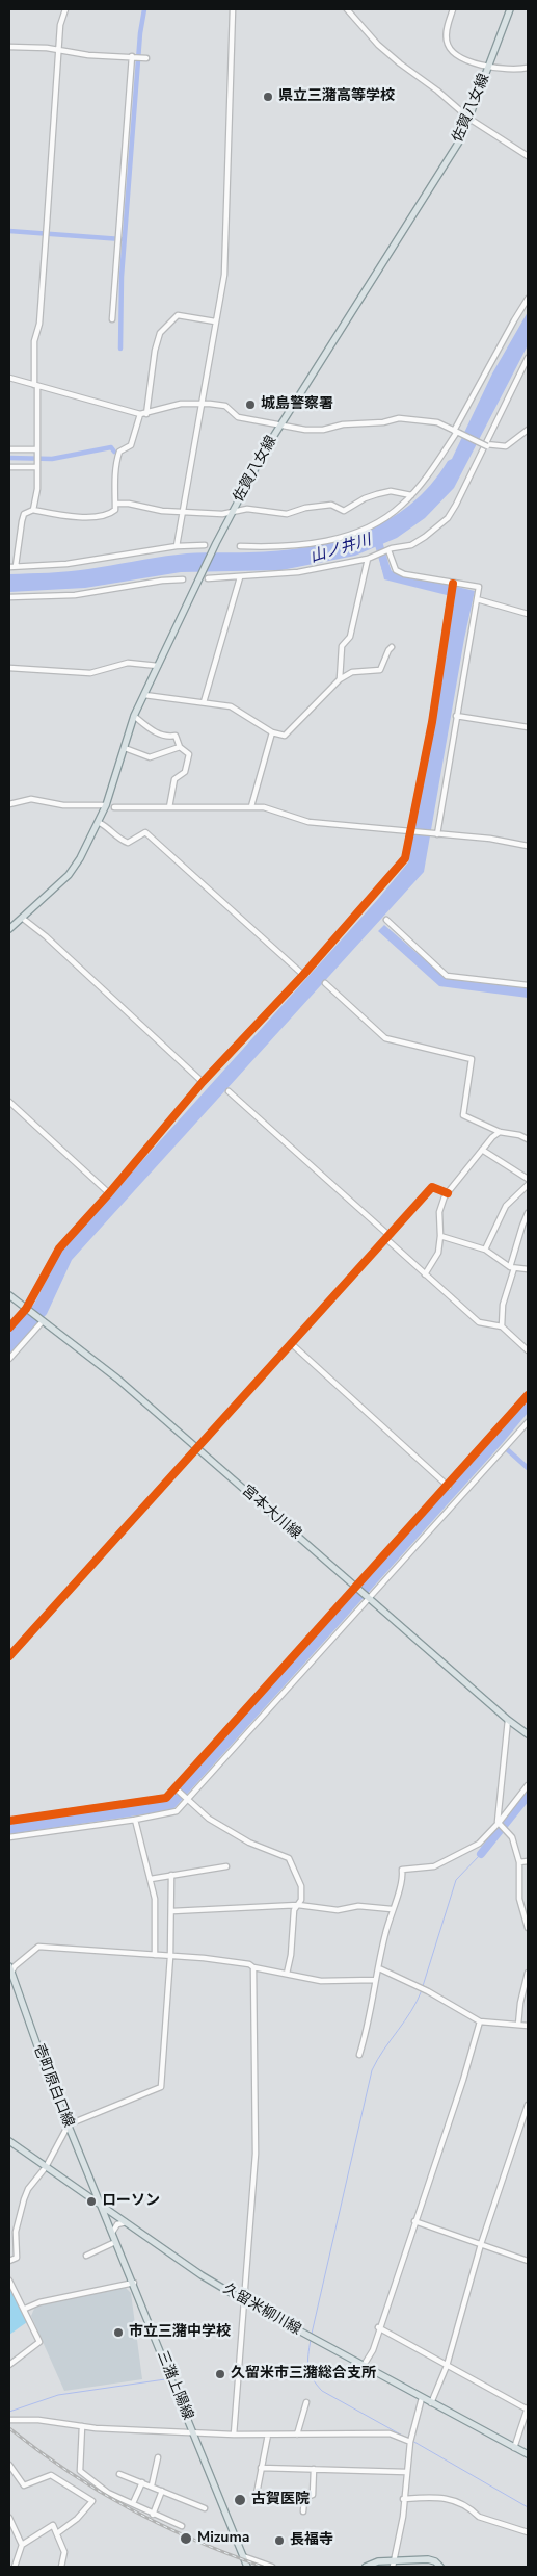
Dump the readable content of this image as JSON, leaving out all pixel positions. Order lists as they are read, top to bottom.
{
  "streets": {
    "main road": [
      "佐賀八女線",
      "宮本大川線",
      "壱町原白口線",
      "久留米柳川線",
      "三潴上陽線"
    ]
  },
  "crossings": [
    ["壱町原白口線", "久留米柳川線"],
    ["壱町原白口線", "三潴上陽線"],
    ["久留米柳川線", "三潴上陽線"]
  ],
  "water": ["山ノ井川"],
  "places": [
    "県立三潴高等学校",
    "城島警察署",
    "ローソン",
    "市立三潴中学校",
    "久留米市三潴総合支所",
    "古賀医院",
    "Mizuma",
    "長福寺"
  ]
}
